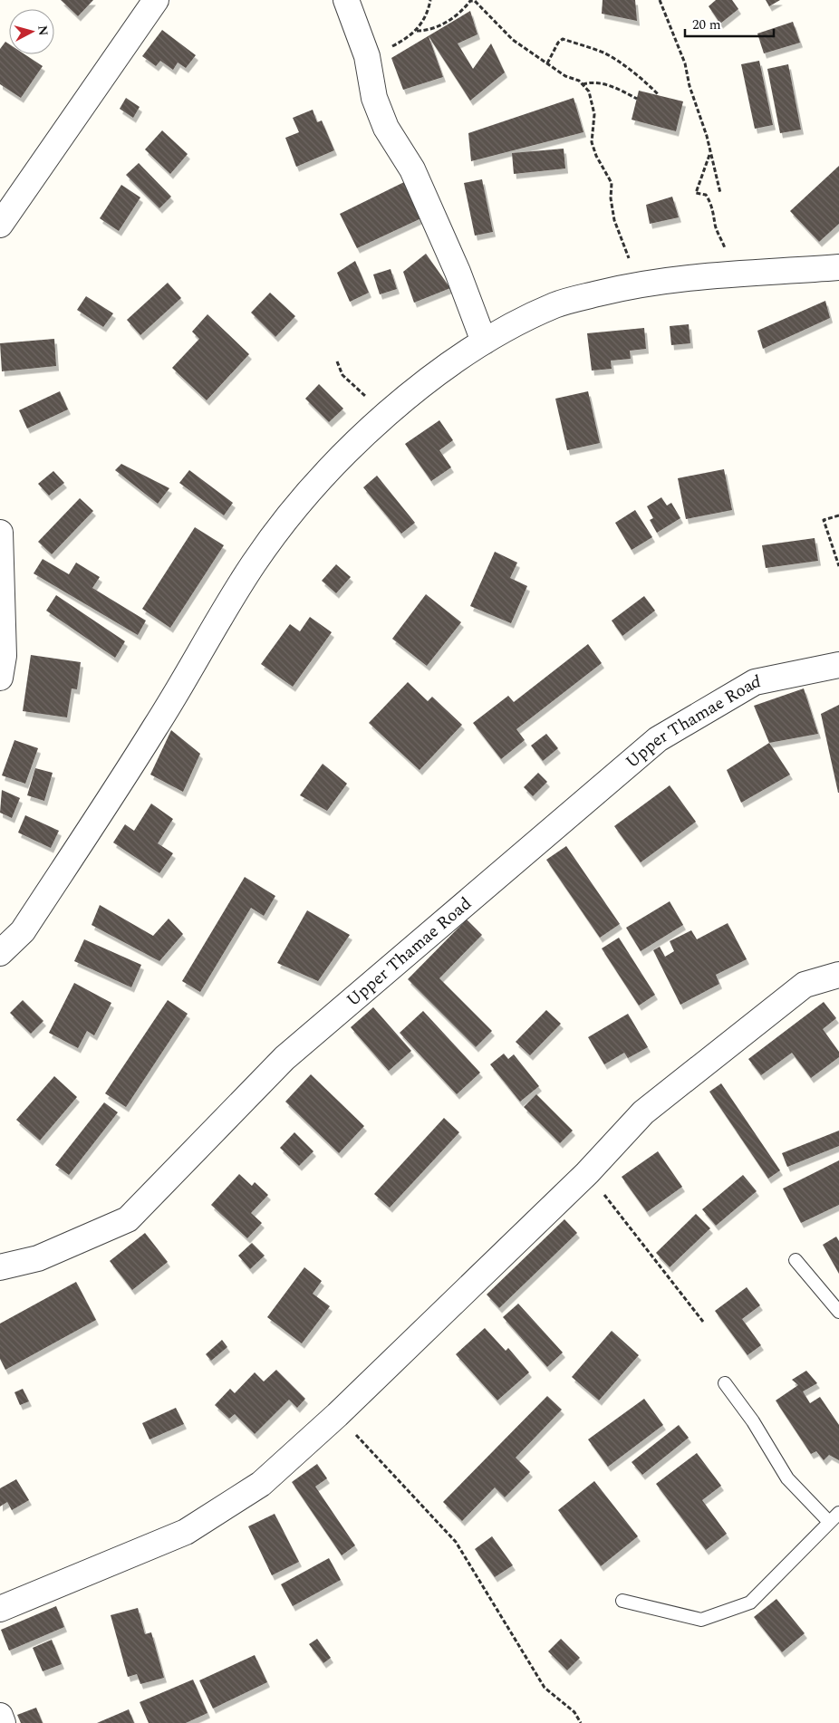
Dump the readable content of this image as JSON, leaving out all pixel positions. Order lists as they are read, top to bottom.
{
  "streets": {
    "street": ["Upper Thamae Road"]
  },
  "scale_bar": "20 m",
  "north": "right"
}
